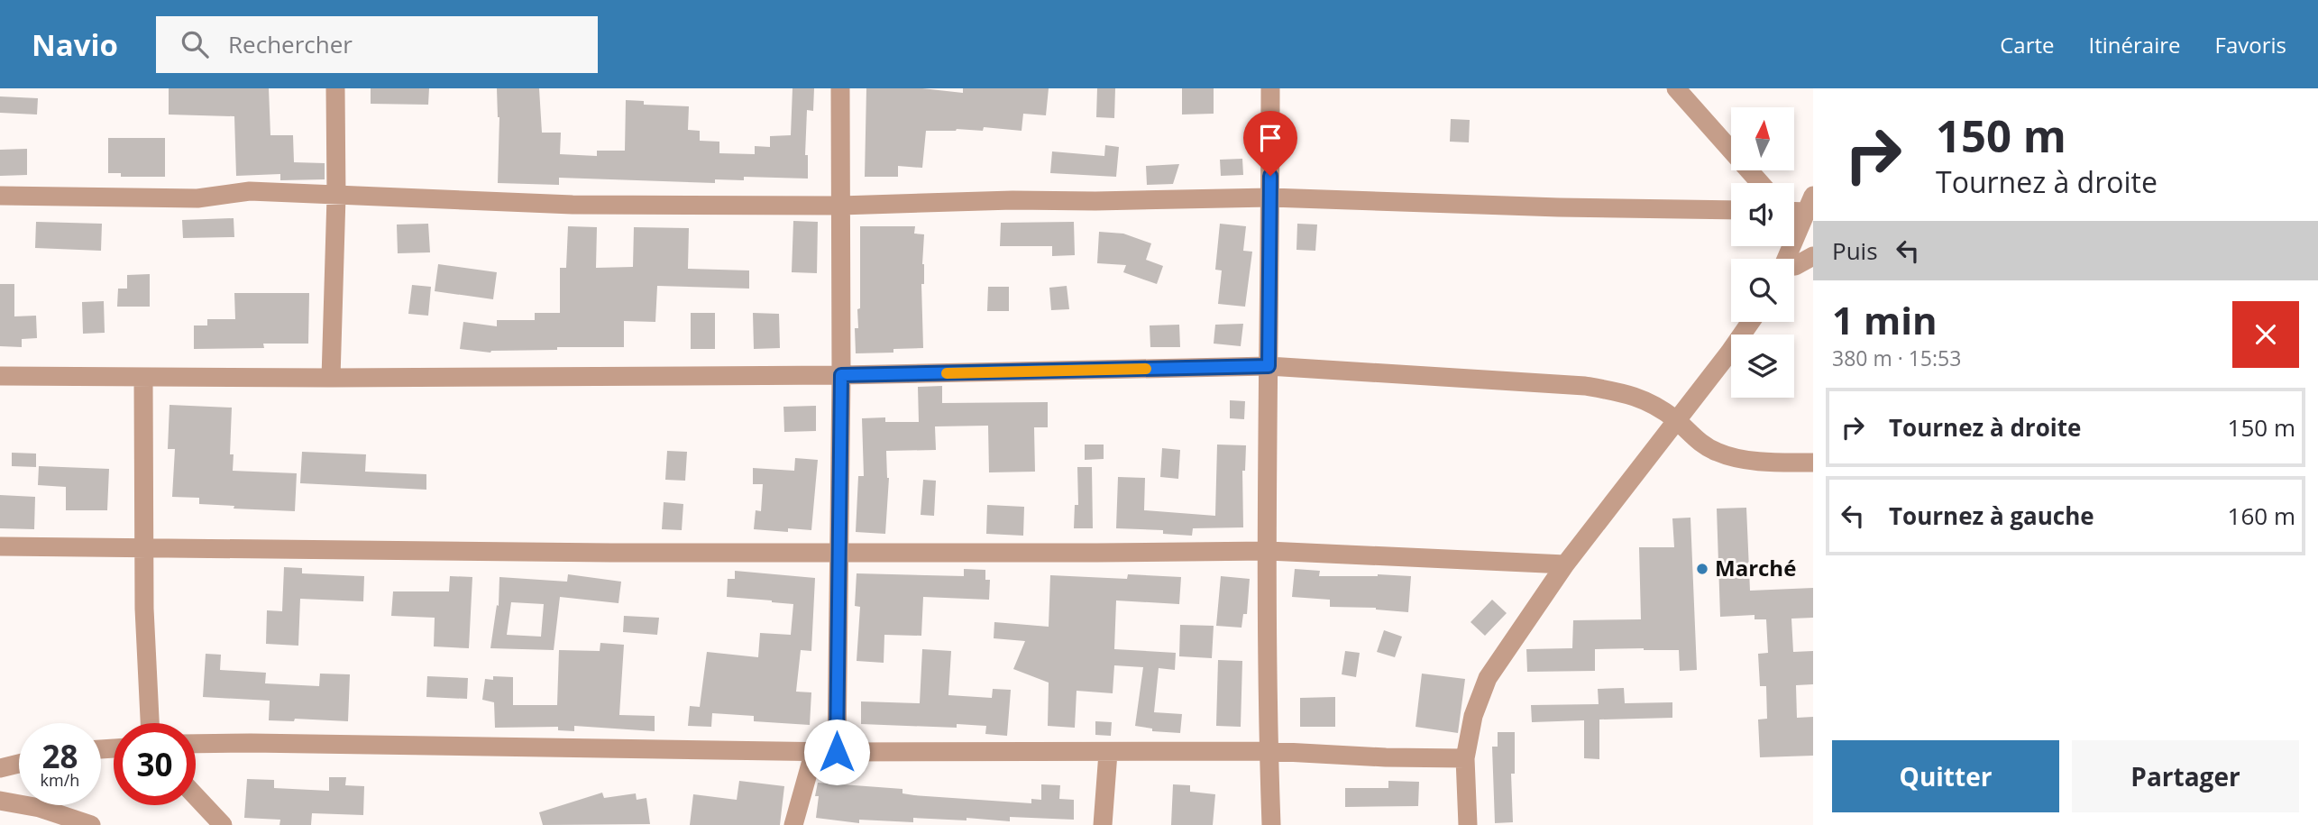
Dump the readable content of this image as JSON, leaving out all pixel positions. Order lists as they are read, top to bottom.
{
  "places": ["Marché"],
  "north": "top",
  "page": {
    "header": "Navio",
    "search": "Rechercher",
    "nav": ["Carte", "Itinéraire", "Favoris"],
    "turn": ["150 m", "Tournez à droite"],
    "then": "Puis",
    "heading": ["1 min", "380 m · 15:53"],
    "list": [
      {
        "name": "Tournez à droite",
        "value": "150 m"
      },
      {
        "name": "Tournez à gauche",
        "value": "160 m"
      }
    ],
    "speed": "28 km/h",
    "limit": "30",
    "buttons": ["Quitter", "Partager"]
  }
}
